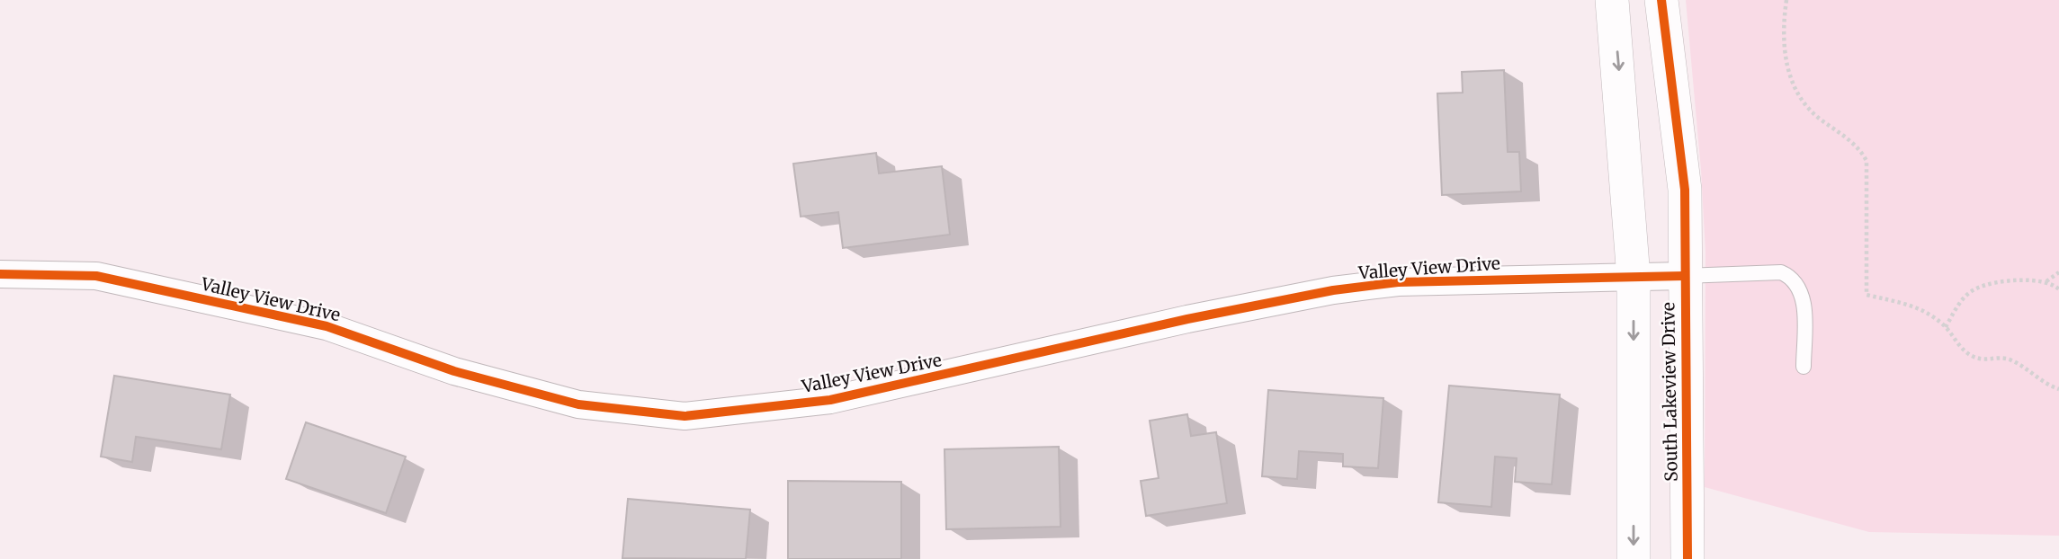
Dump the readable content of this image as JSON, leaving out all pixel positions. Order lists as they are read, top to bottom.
{
  "streets": {
    "street": ["Valley View Drive", "South Lakeview Drive"]
  },
  "crossings": [
    ["Valley View Drive", "South Lakeview Drive"]
  ]
}
